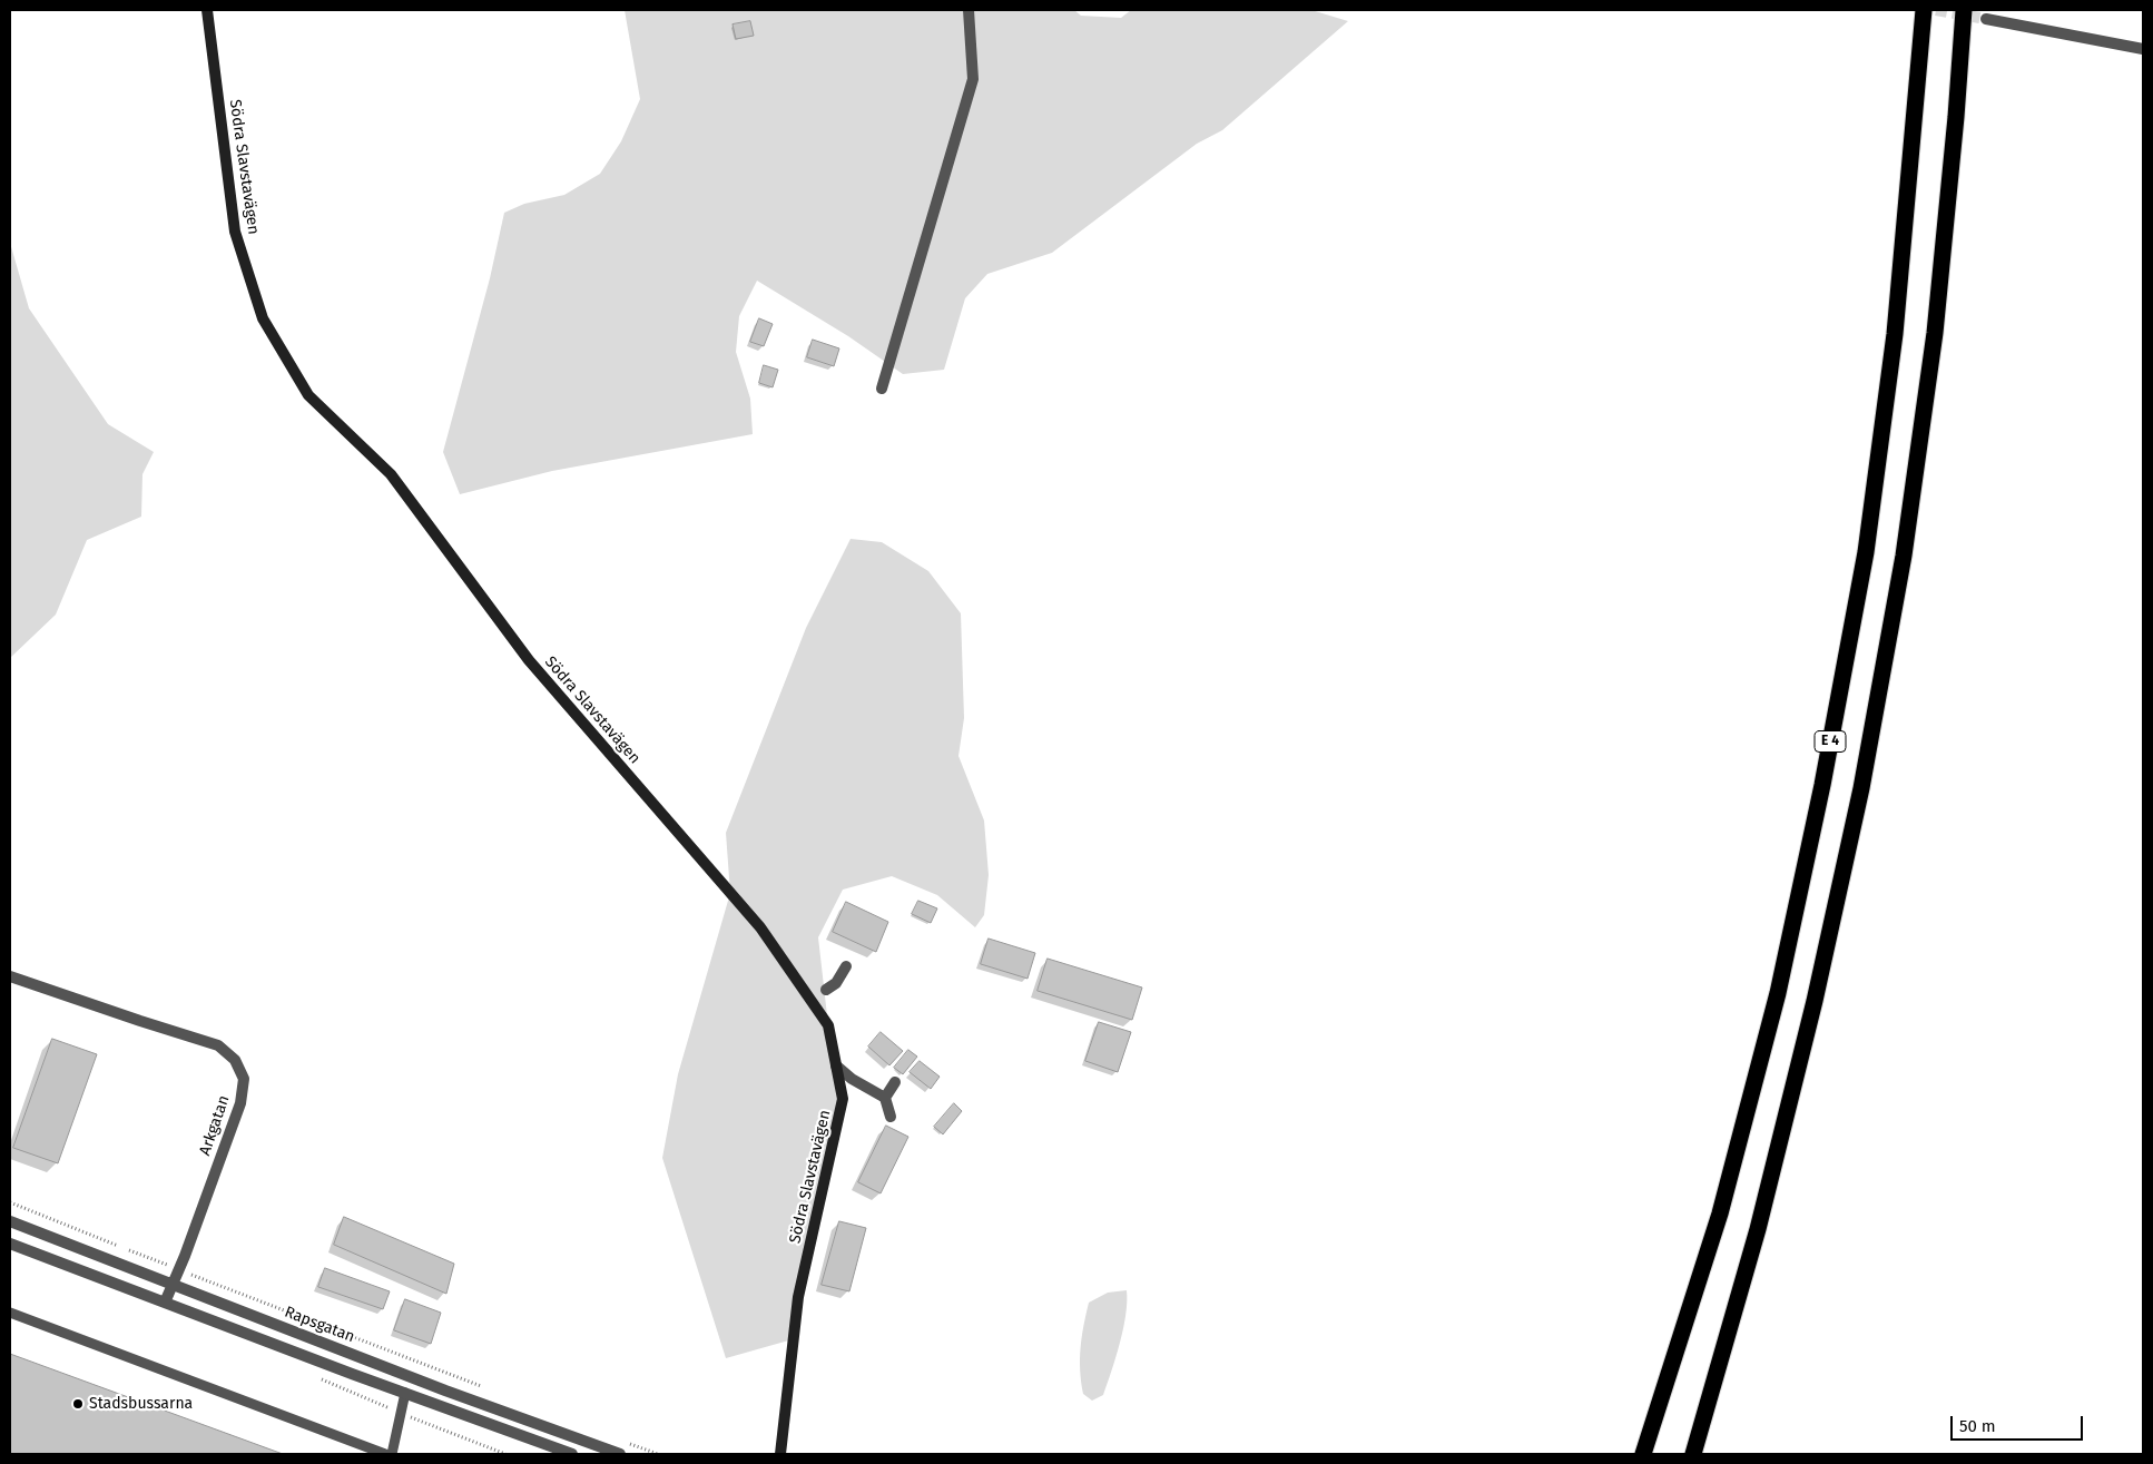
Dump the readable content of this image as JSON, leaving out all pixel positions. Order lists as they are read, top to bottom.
{
  "streets": {
    "highway": ["E 4"],
    "street": ["Södra Slavstavägen", "Arkgatan", "Rapsgatan"]
  },
  "crossings": [
    ["Arkgatan", "Rapsgatan"]
  ],
  "places": ["Stadsbussarna"],
  "scale_bar": "50 m"
}
